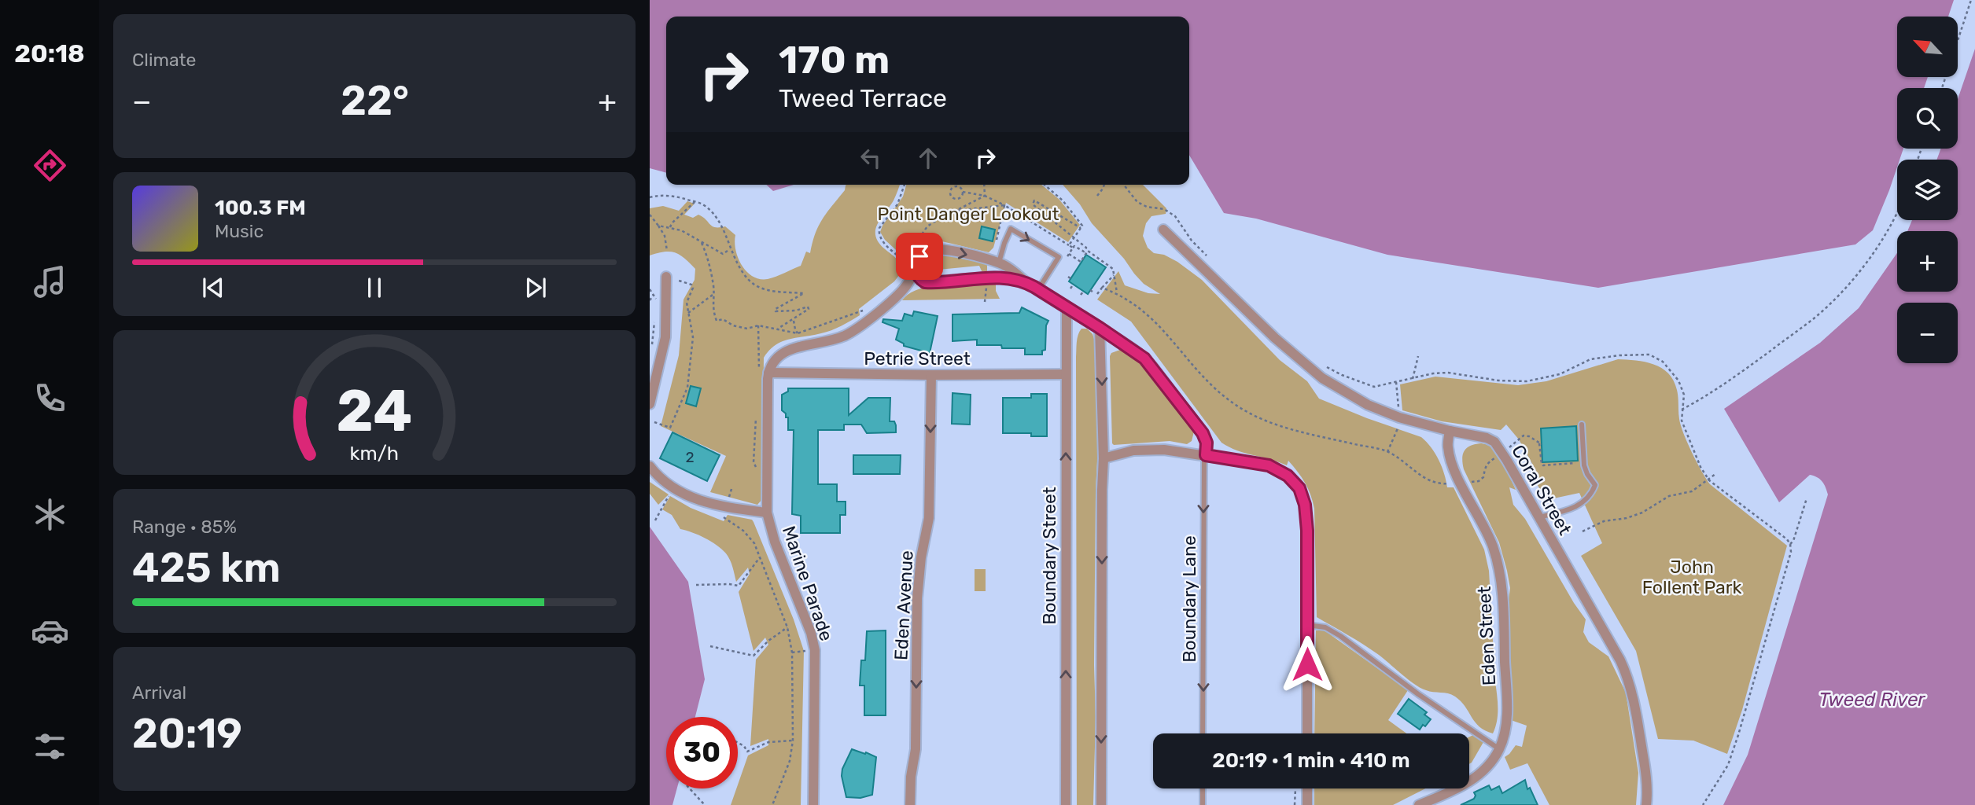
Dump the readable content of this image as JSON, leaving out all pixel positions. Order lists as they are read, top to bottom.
{
  "streets": {
    "street": [
      "Petrie Street",
      "Coral Street",
      "Boundary Street",
      "Marine Parade",
      "Eden Avenue",
      "Eden Street"
    ],
    "lane": ["Boundary Lane"]
  },
  "crossings": [
    ["Petrie Street", "Boundary Street"],
    ["Petrie Street", "Marine Parade"],
    ["Petrie Street", "Eden Avenue"],
    ["Coral Street", "Eden Street"]
  ],
  "one_way": ["Boundary Lane", "Eden Avenue"],
  "water": ["Tweed River"],
  "parks": ["Point Danger Lookout", "John Follent Park"],
  "house_numbers": ["2"],
  "north": "top left",
  "page": {
    "tabs": "20:18",
    "tile": [
      "Climate",
      ["Range · 85%", "425 km"],
      ["Arrival", "20:19"]
    ],
    "map_buttons": ["+", "−"],
    "turn": ["170 m", "Tweed Terrace"],
    "heat": ["−", "22°", "+"],
    "song": ["100.3 FM", "Music"],
    "limit": "30",
    "trip": "20:19 · 1 min · 410 m",
    "gauge": ["24", "km/h"]
  }
}
